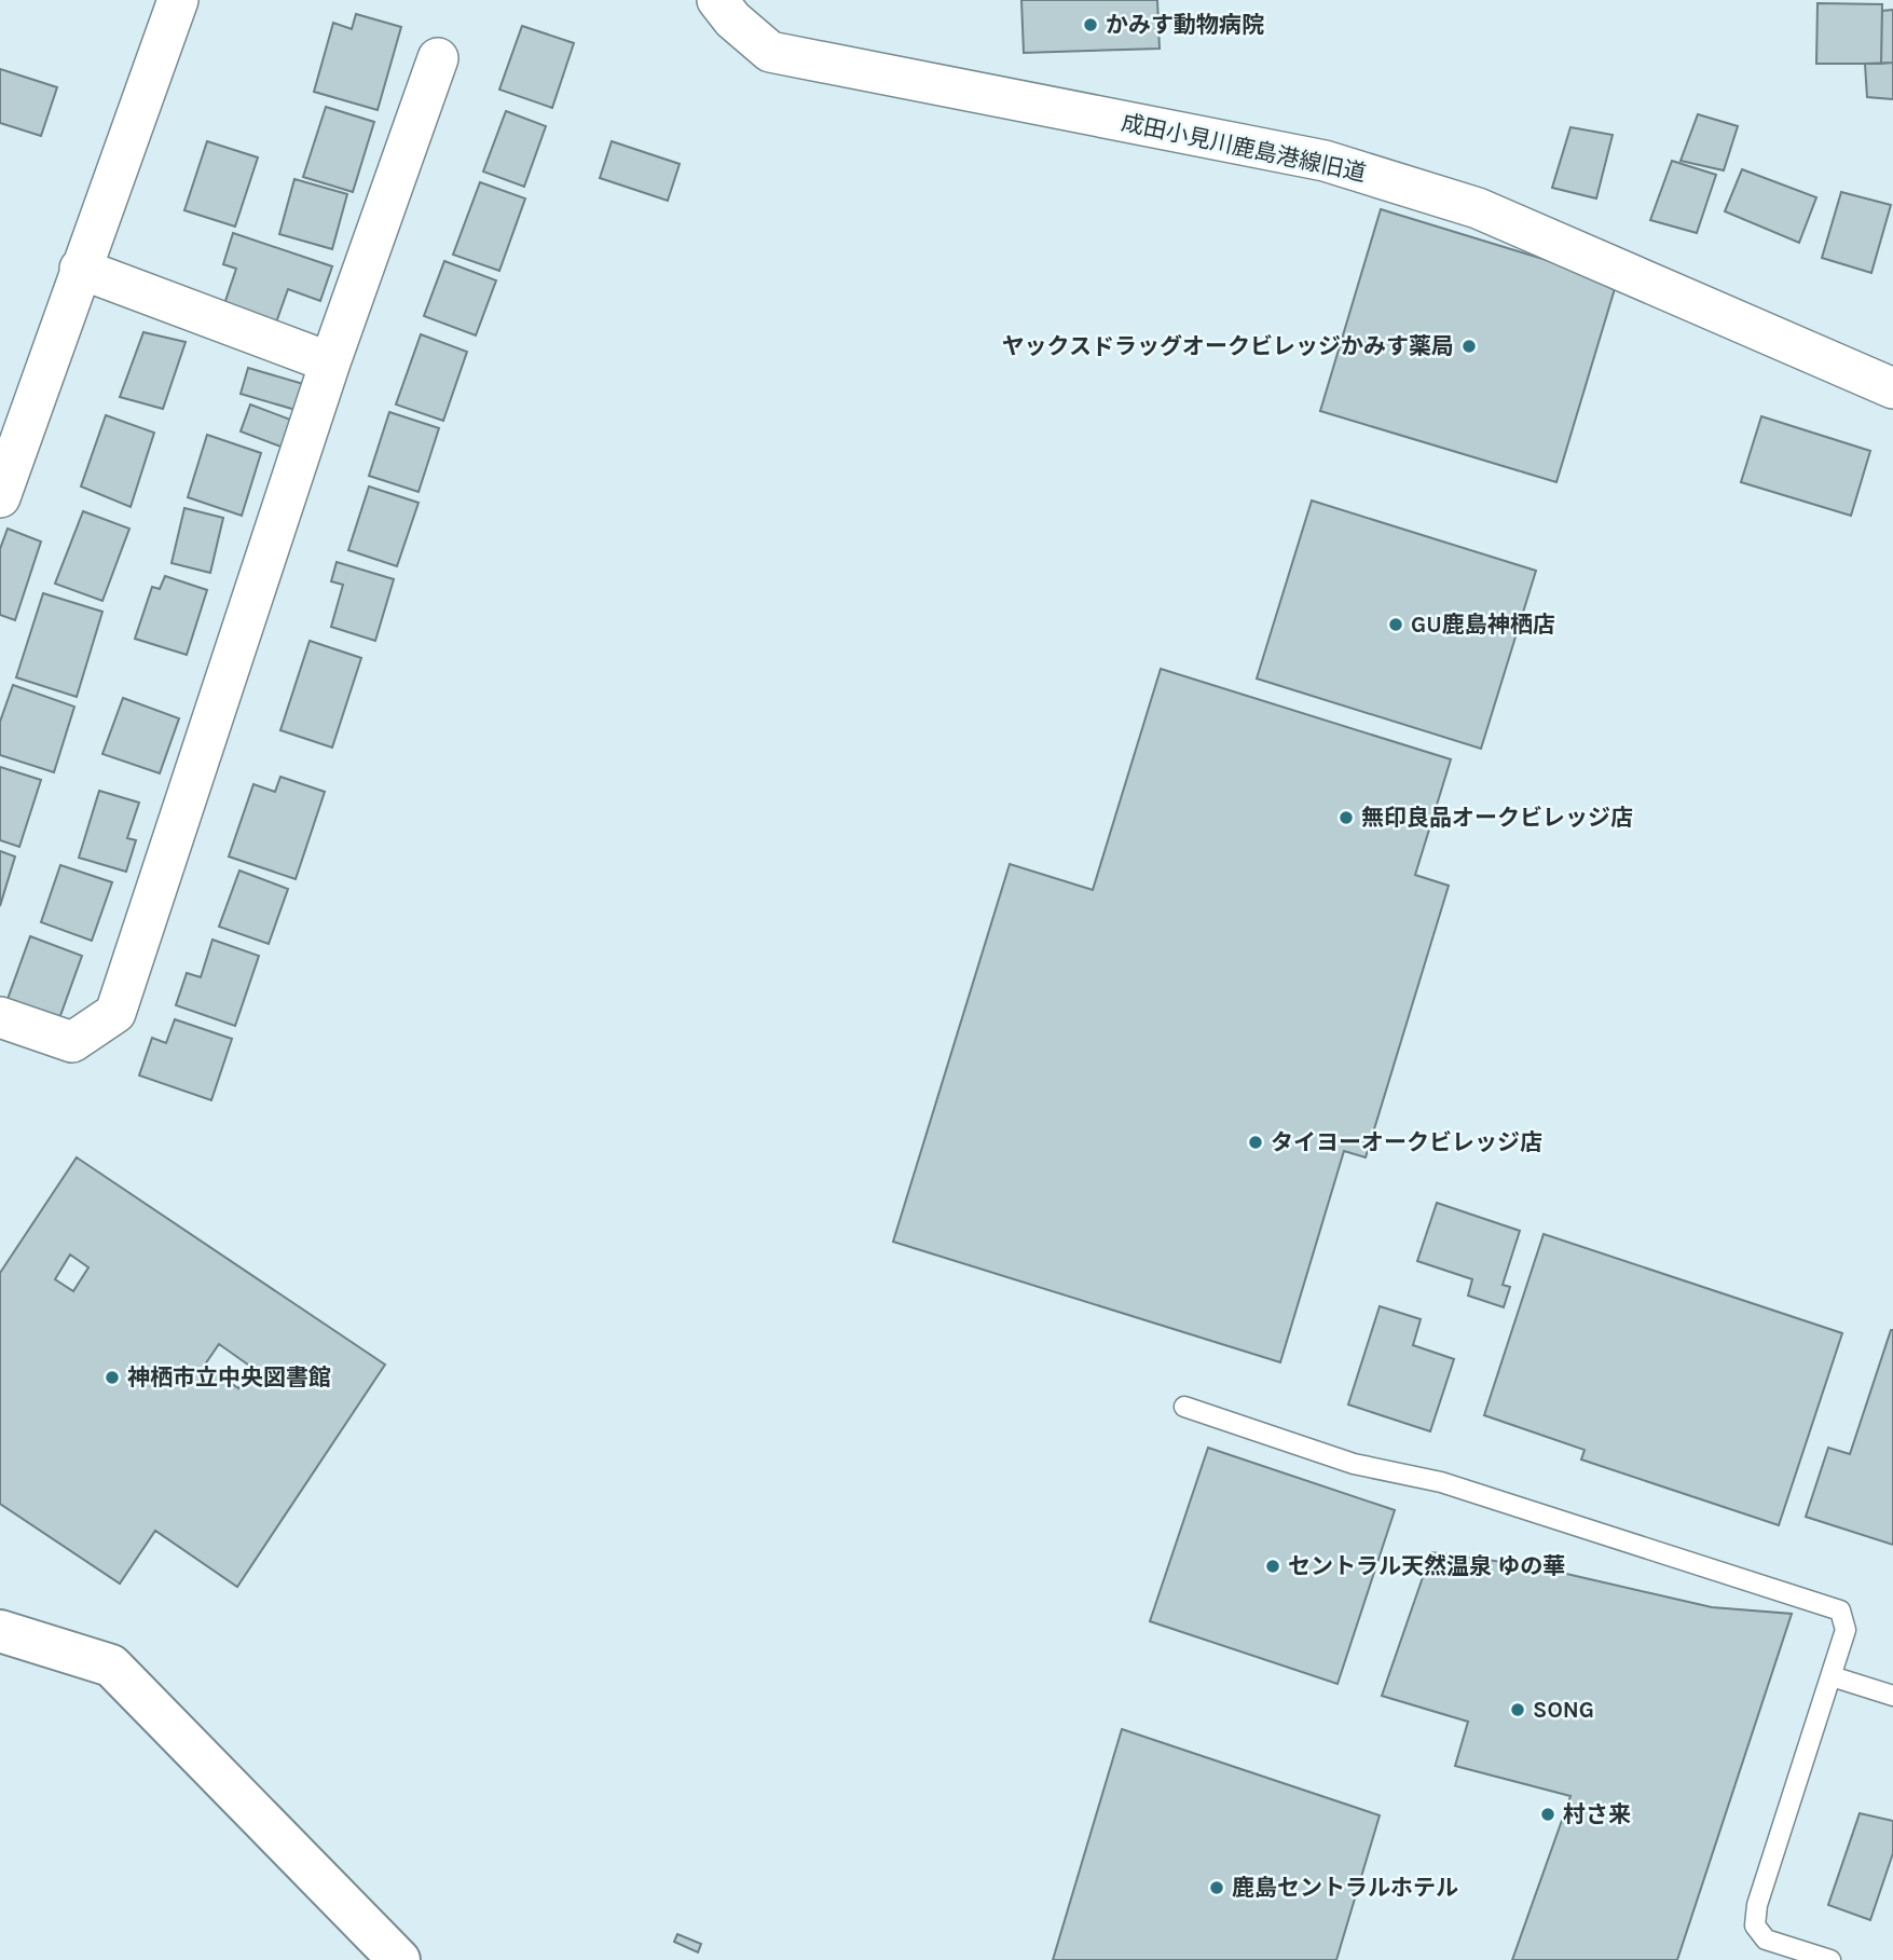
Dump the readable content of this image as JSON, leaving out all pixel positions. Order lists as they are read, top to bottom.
{
  "streets": {
    "street": ["成田小見川鹿島港線旧道"]
  },
  "places": [
    "かみす動物病院",
    "ヤックスドラッグオークビレッジかみす薬局",
    "GU鹿島神栖店",
    "無印良品オークビレッジ店",
    "タイヨーオークビレッジ店",
    "神栖市立中央図書館",
    "セントラル天然温泉 ゆの華",
    "SONG",
    "村さ来",
    "鹿島セントラルホテル"
  ]
}
